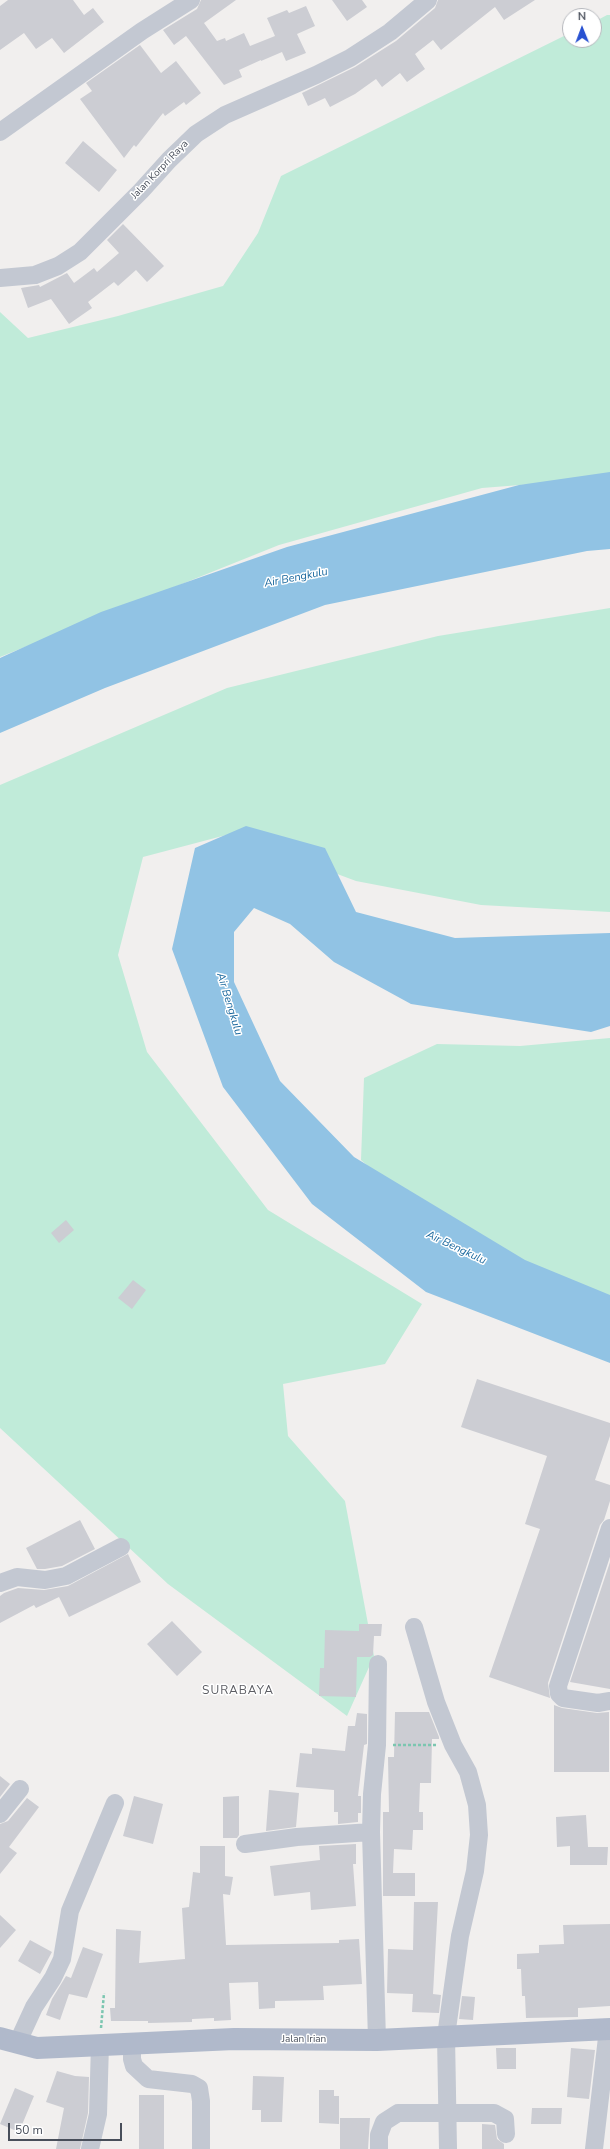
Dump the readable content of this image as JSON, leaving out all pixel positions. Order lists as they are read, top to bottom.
{
  "streets": {
    "main road": ["Jalan Irian"],
    "street": ["Jalan Korpri Raya"]
  },
  "districts": ["SURABAYA"],
  "water": ["Air Bengkulu"],
  "scale_bar": "50 m",
  "north": "top"
}
